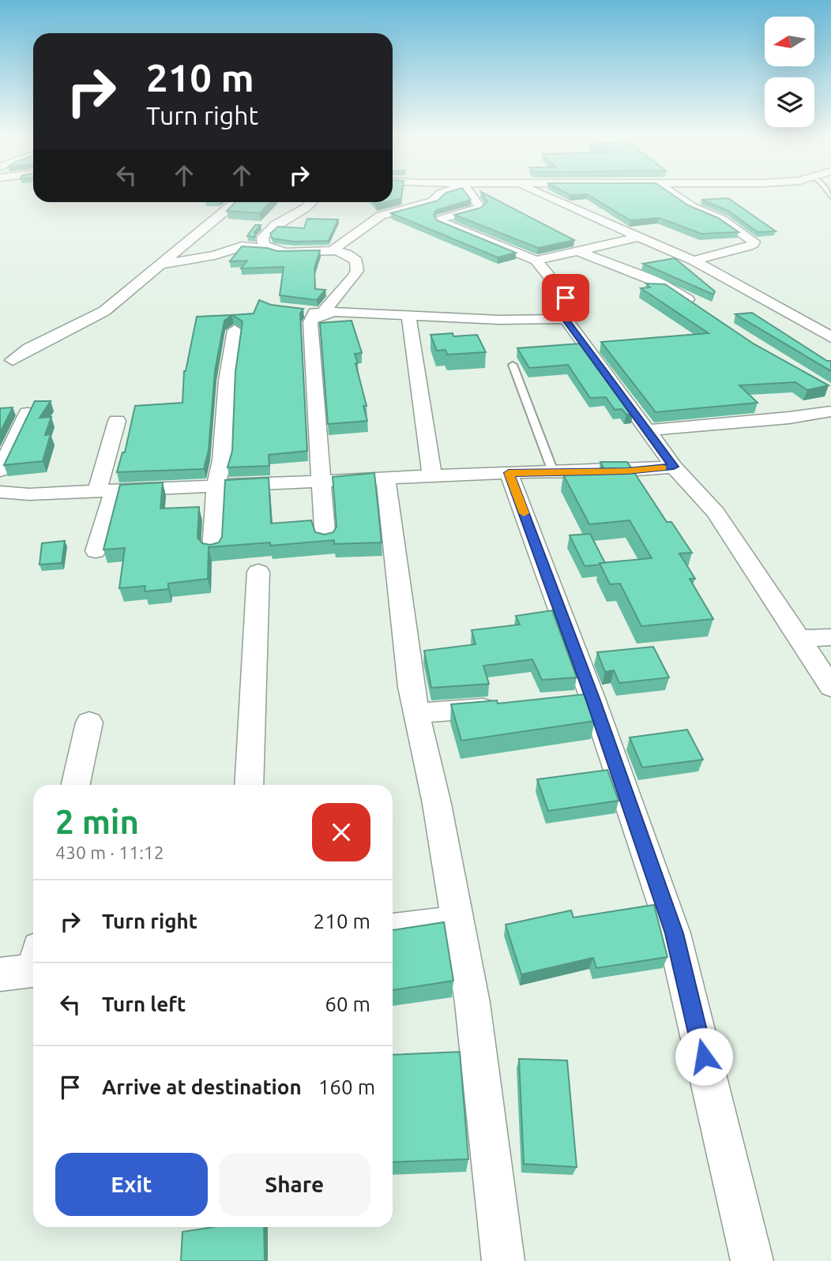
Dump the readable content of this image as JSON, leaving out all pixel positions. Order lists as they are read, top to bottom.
{
  "north": "left",
  "page": {
    "turn": ["210 m", "Turn right"],
    "heading": ["2 min", "430 m · 11:12"],
    "list": [
      {
        "name": "Turn right",
        "value": "210 m"
      },
      {
        "name": "Turn left",
        "value": "60 m"
      },
      {
        "name": "Arrive at destination",
        "value": "160 m"
      }
    ],
    "buttons": ["Exit", "Share"]
  }
}
